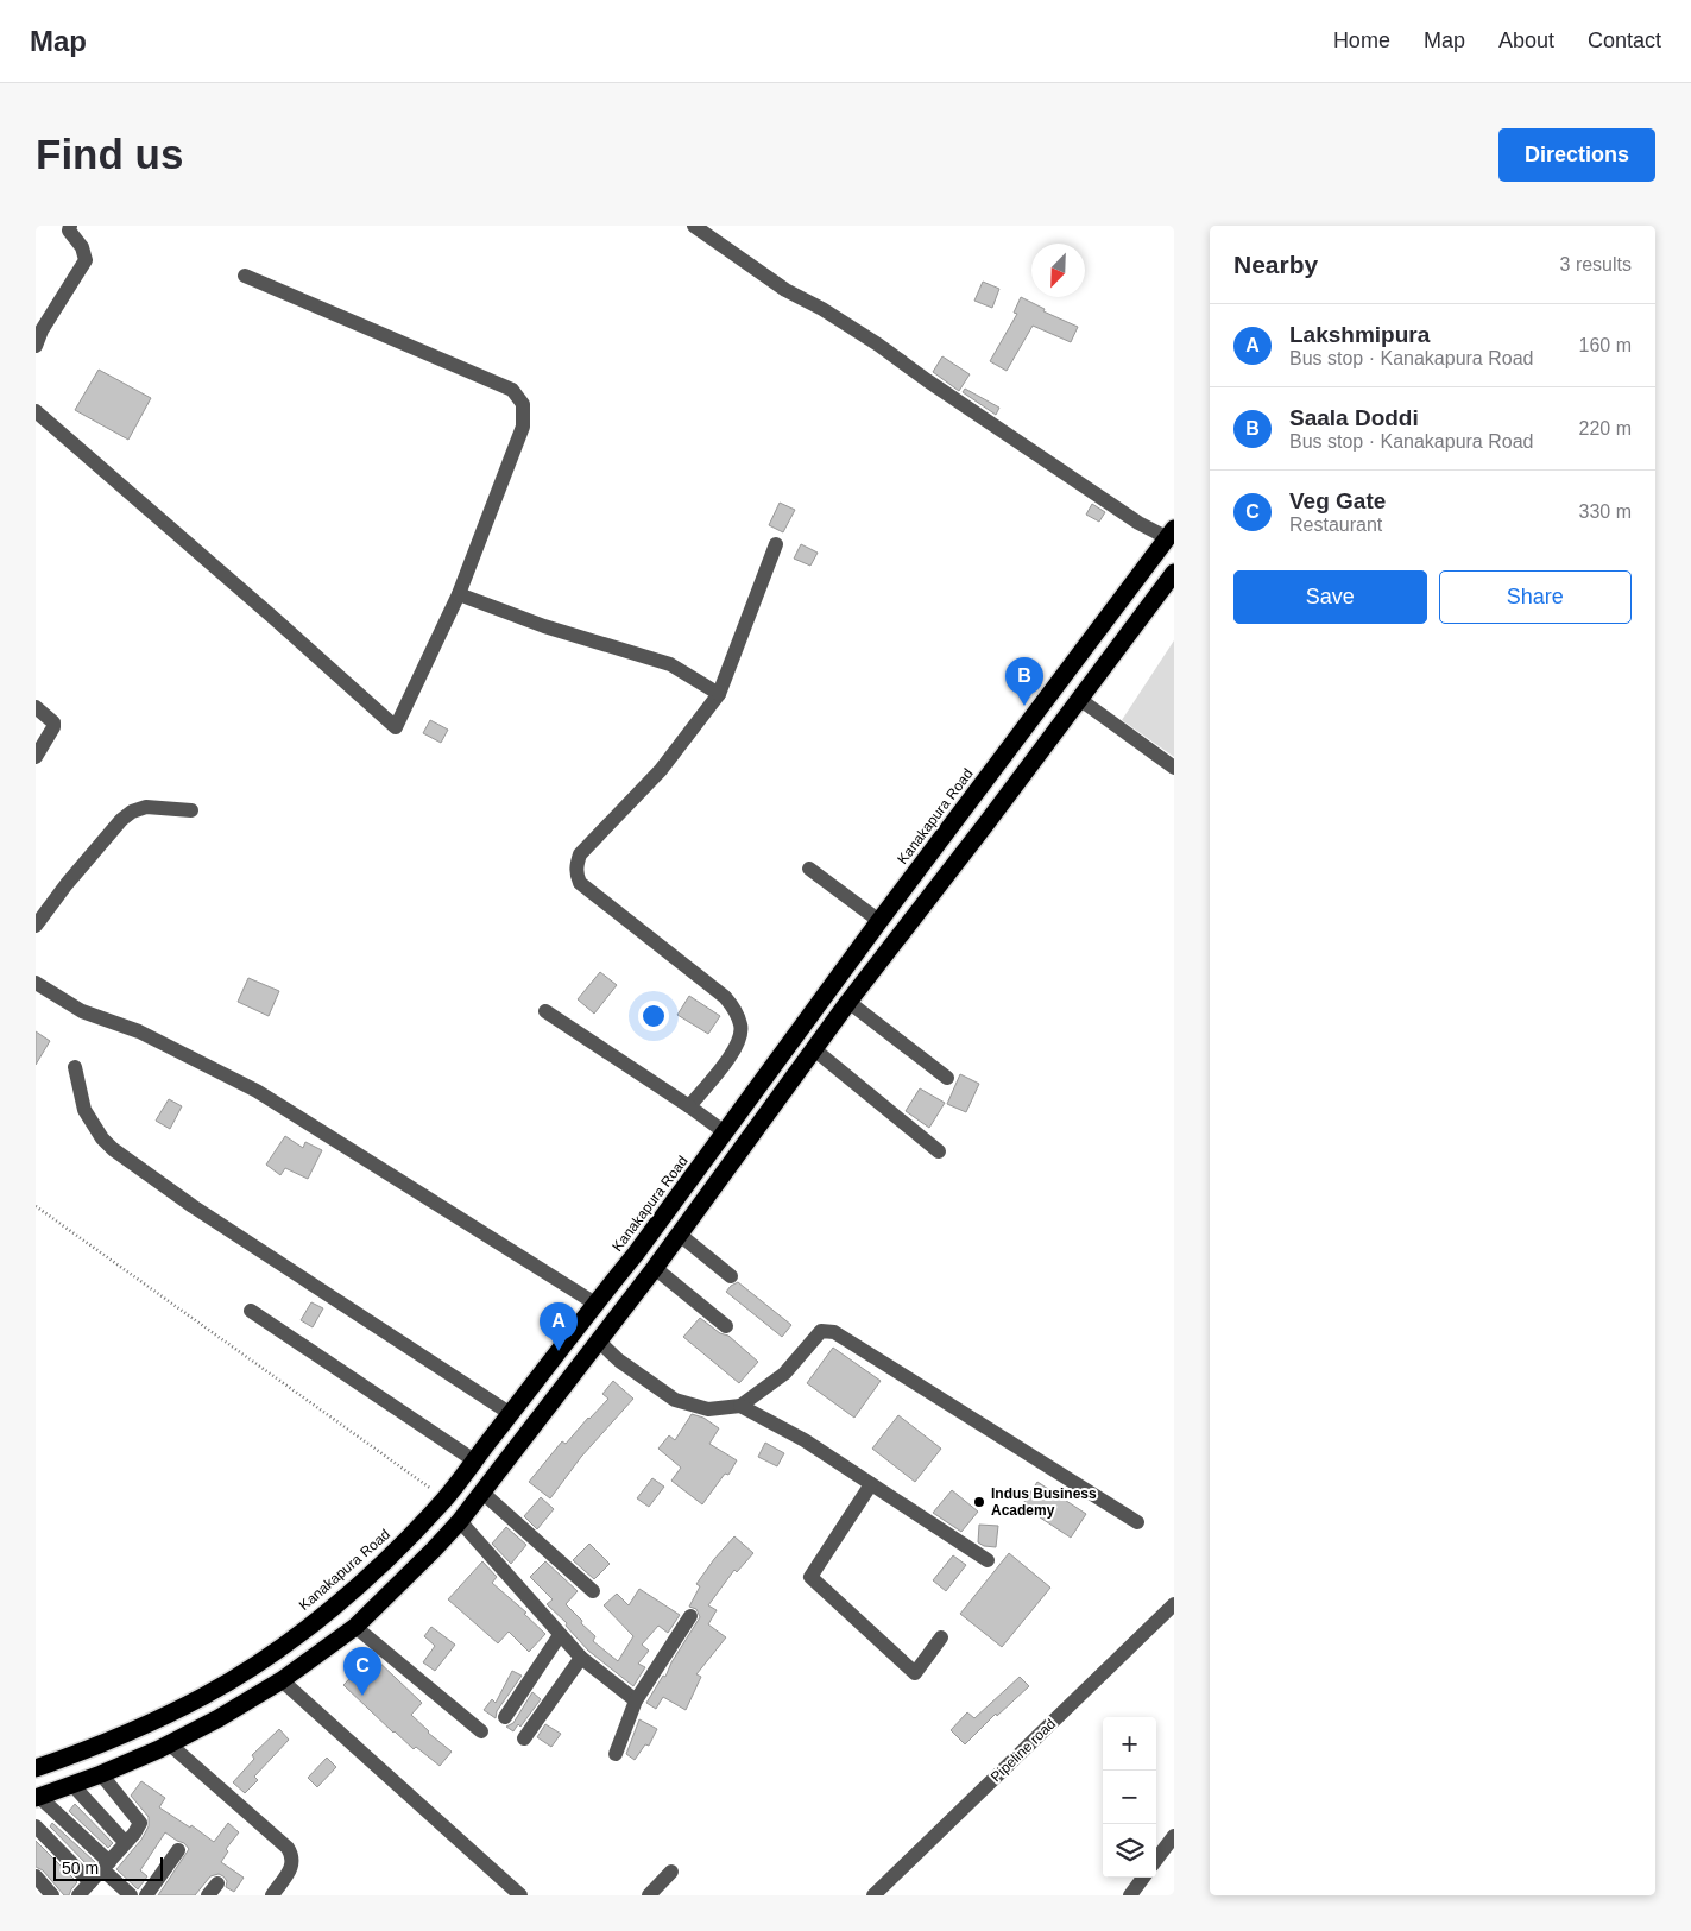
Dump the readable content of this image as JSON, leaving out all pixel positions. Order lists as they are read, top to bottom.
{
  "streets": {
    "highway": ["Kanakapura Road"],
    "street": ["Pipeline road"]
  },
  "places": ["Indus Business Academy"],
  "scale_bar": "50 m",
  "north": "bottom left",
  "page": {
    "header": "Map",
    "nav": [
      "Home",
      "Map",
      "About",
      "Contact"
    ],
    "buttons": [
      "Directions",
      ["Save", "Share"]
    ],
    "title": "Find us",
    "heading": ["Nearby", "3 results"],
    "list": [
      {
        "mark": "A",
        "name": "Lakshmipura",
        "note": "Bus stop · Kanakapura Road",
        "value": "160 m"
      },
      {
        "mark": "B",
        "name": "Saala Doddi",
        "note": "Bus stop · Kanakapura Road",
        "value": "220 m"
      },
      {
        "mark": "C",
        "name": "Veg Gate",
        "note": "Restaurant",
        "value": "330 m"
      }
    ],
    "pins": ["B", "A", "C"],
    "map_buttons": ["+", "−"],
    "scale": "50 m"
  }
}
